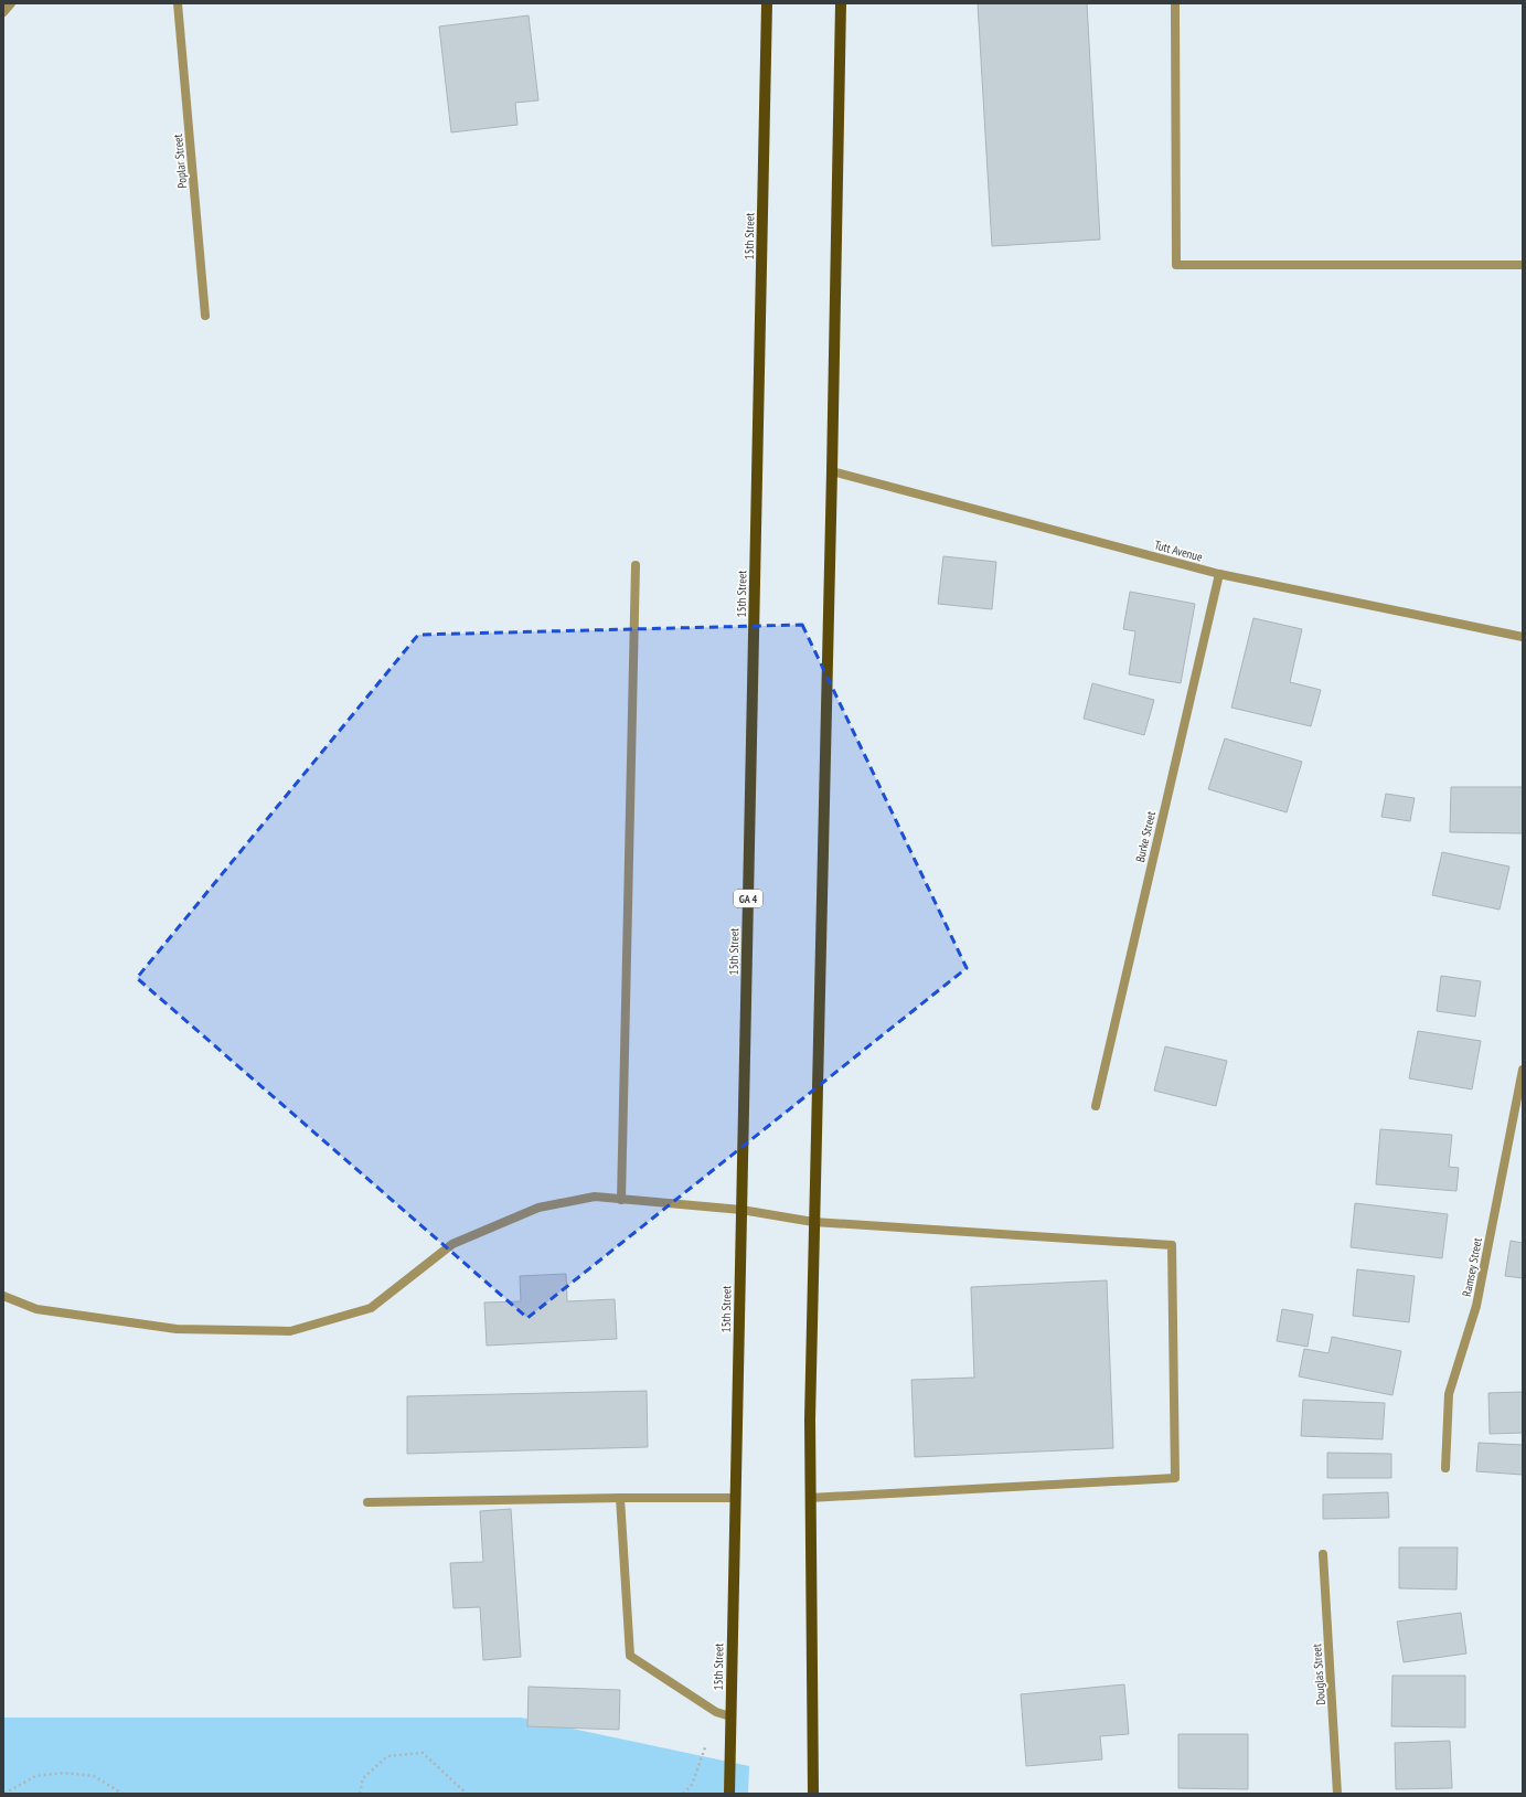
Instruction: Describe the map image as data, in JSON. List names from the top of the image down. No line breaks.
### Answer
{"streets":{"main road":["15th Street","GA 4"],"street":["Poplar Street","Tutt Avenue","Burke Street","Ramsey Street","Douglas Street"]},"crossings":[["Tutt Avenue","Burke Street"]]}
